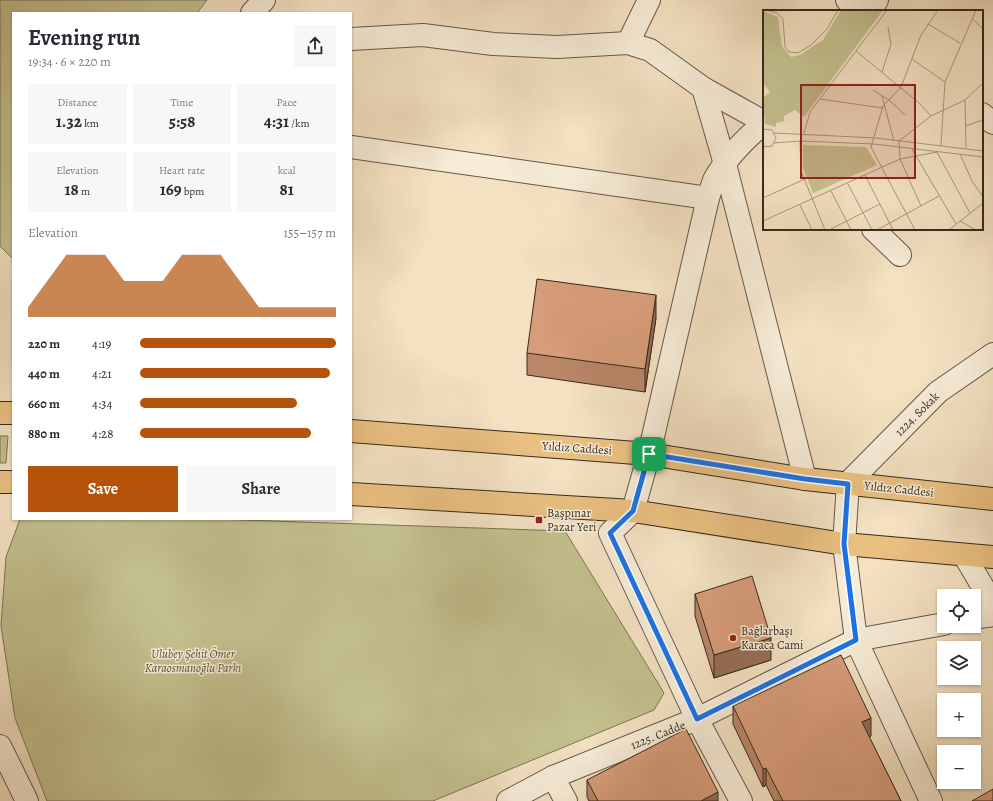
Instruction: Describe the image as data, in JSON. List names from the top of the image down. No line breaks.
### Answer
{"streets":{"main road":["Yıldız Caddesi"],"street":["1224. Sokak","1225. Cadde"]},"crossings":[["1224. Sokak","Yıldız Caddesi"]],"parks":["Ulubey Şehit Ömer Karaosmanoğlu Parkı"],"places":{"transit":["Başpınar Pazar Yeri"],"other":["Bağlarbaşı Karaca Cami"]},"page":{"heading":["Evening run","19:34 · 6 × 220 m"],"stats":[["Distance","1.32 km"],["Time","5:58"],["Pace","4:31 /km"],["Elevation","18 m"],["Heart rate","169 bpm"],["kcal","81"]],"chart":["Elevation","155–157 m"],"list":[{"name":"220 m","note":"4:19"},{"name":"440 m","note":"4:21"},{"name":"660 m","note":"4:34"},{"name":"880 m","note":"4:28"}],"buttons":["Save","Share"],"map_buttons":["+","−"]}}
